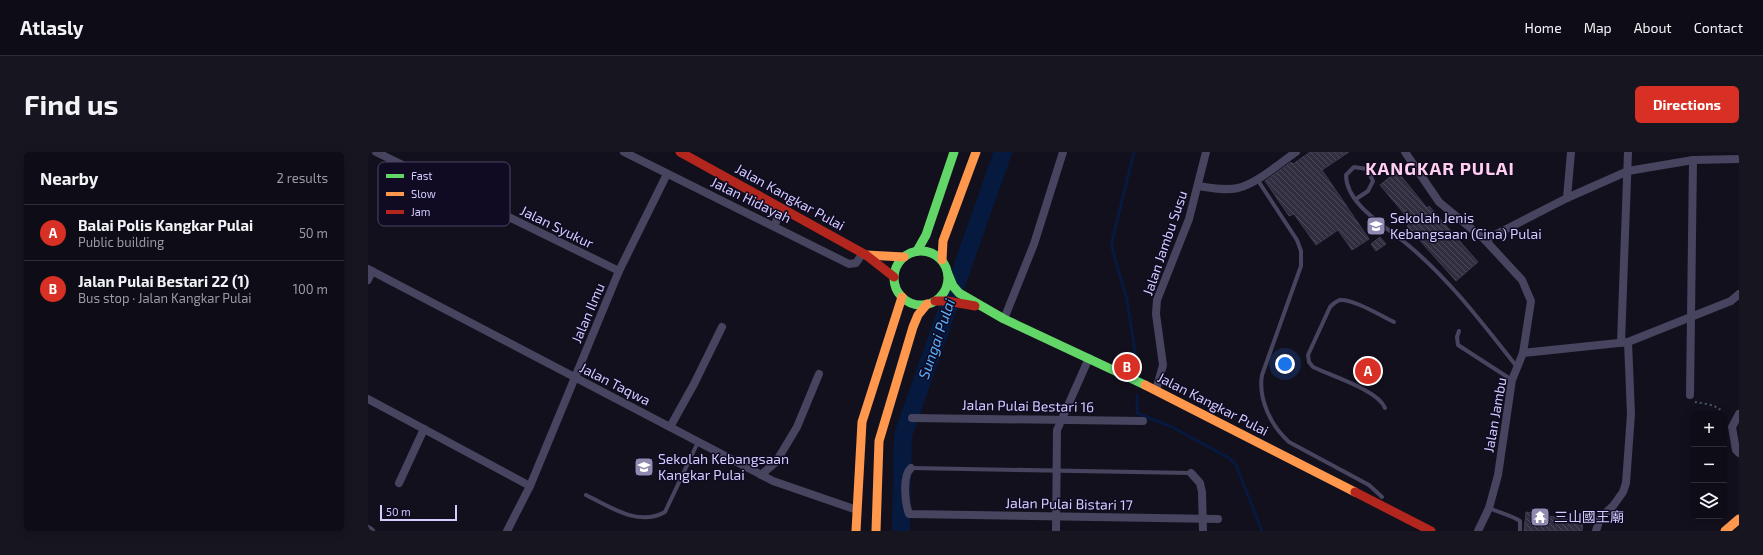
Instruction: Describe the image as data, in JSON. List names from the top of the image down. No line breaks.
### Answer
{"streets":{"main road":["Jalan Kangkar Pulai"],"street":["Jalan Hidayah","Jalan Syukur","Jalan Jambu Susu","Jalan Ilmu","Jalan Taqwa","Jalan Pulai Bestari 16","Jalan Jambu","Jalan Pulai Bistari 17"]},"crossings":[["Jalan Kangkar Pulai","Jalan Hidayah"],["Jalan Kangkar Pulai","Jalan Jambu Susu"],["Jalan Hidayah","Jalan Ilmu"],["Jalan Syukur","Jalan Ilmu"],["Jalan Ilmu","Jalan Taqwa"]],"districts":["KANGKAR PULAI"],"water":["Sungai Pulai"],"places":{"school or university":["Sekolah Jenis Kebangsaan (Cina) Pulai","Sekolah Kebangsaan Kangkar Pulai"],"temple":["三山國王廟"]},"legend":["Fast","Slow","Jam"],"scale_bar":"50 m","page":{"header":"Atlasly","nav":["Home","Map","About","Contact"],"buttons":"Directions","title":"Find us","heading":["Nearby","2 results"],"list":[{"mark":"A","name":"Balai Polis Kangkar Pulai","note":"Public building","value":"50 m"},{"mark":"B","name":"Jalan Pulai Bestari 22 (1)","note":"Bus stop · Jalan Kangkar Pulai","value":"100 m"}],"pins":["B","A"],"map_buttons":["+","−"],"scale":"50 m"}}
